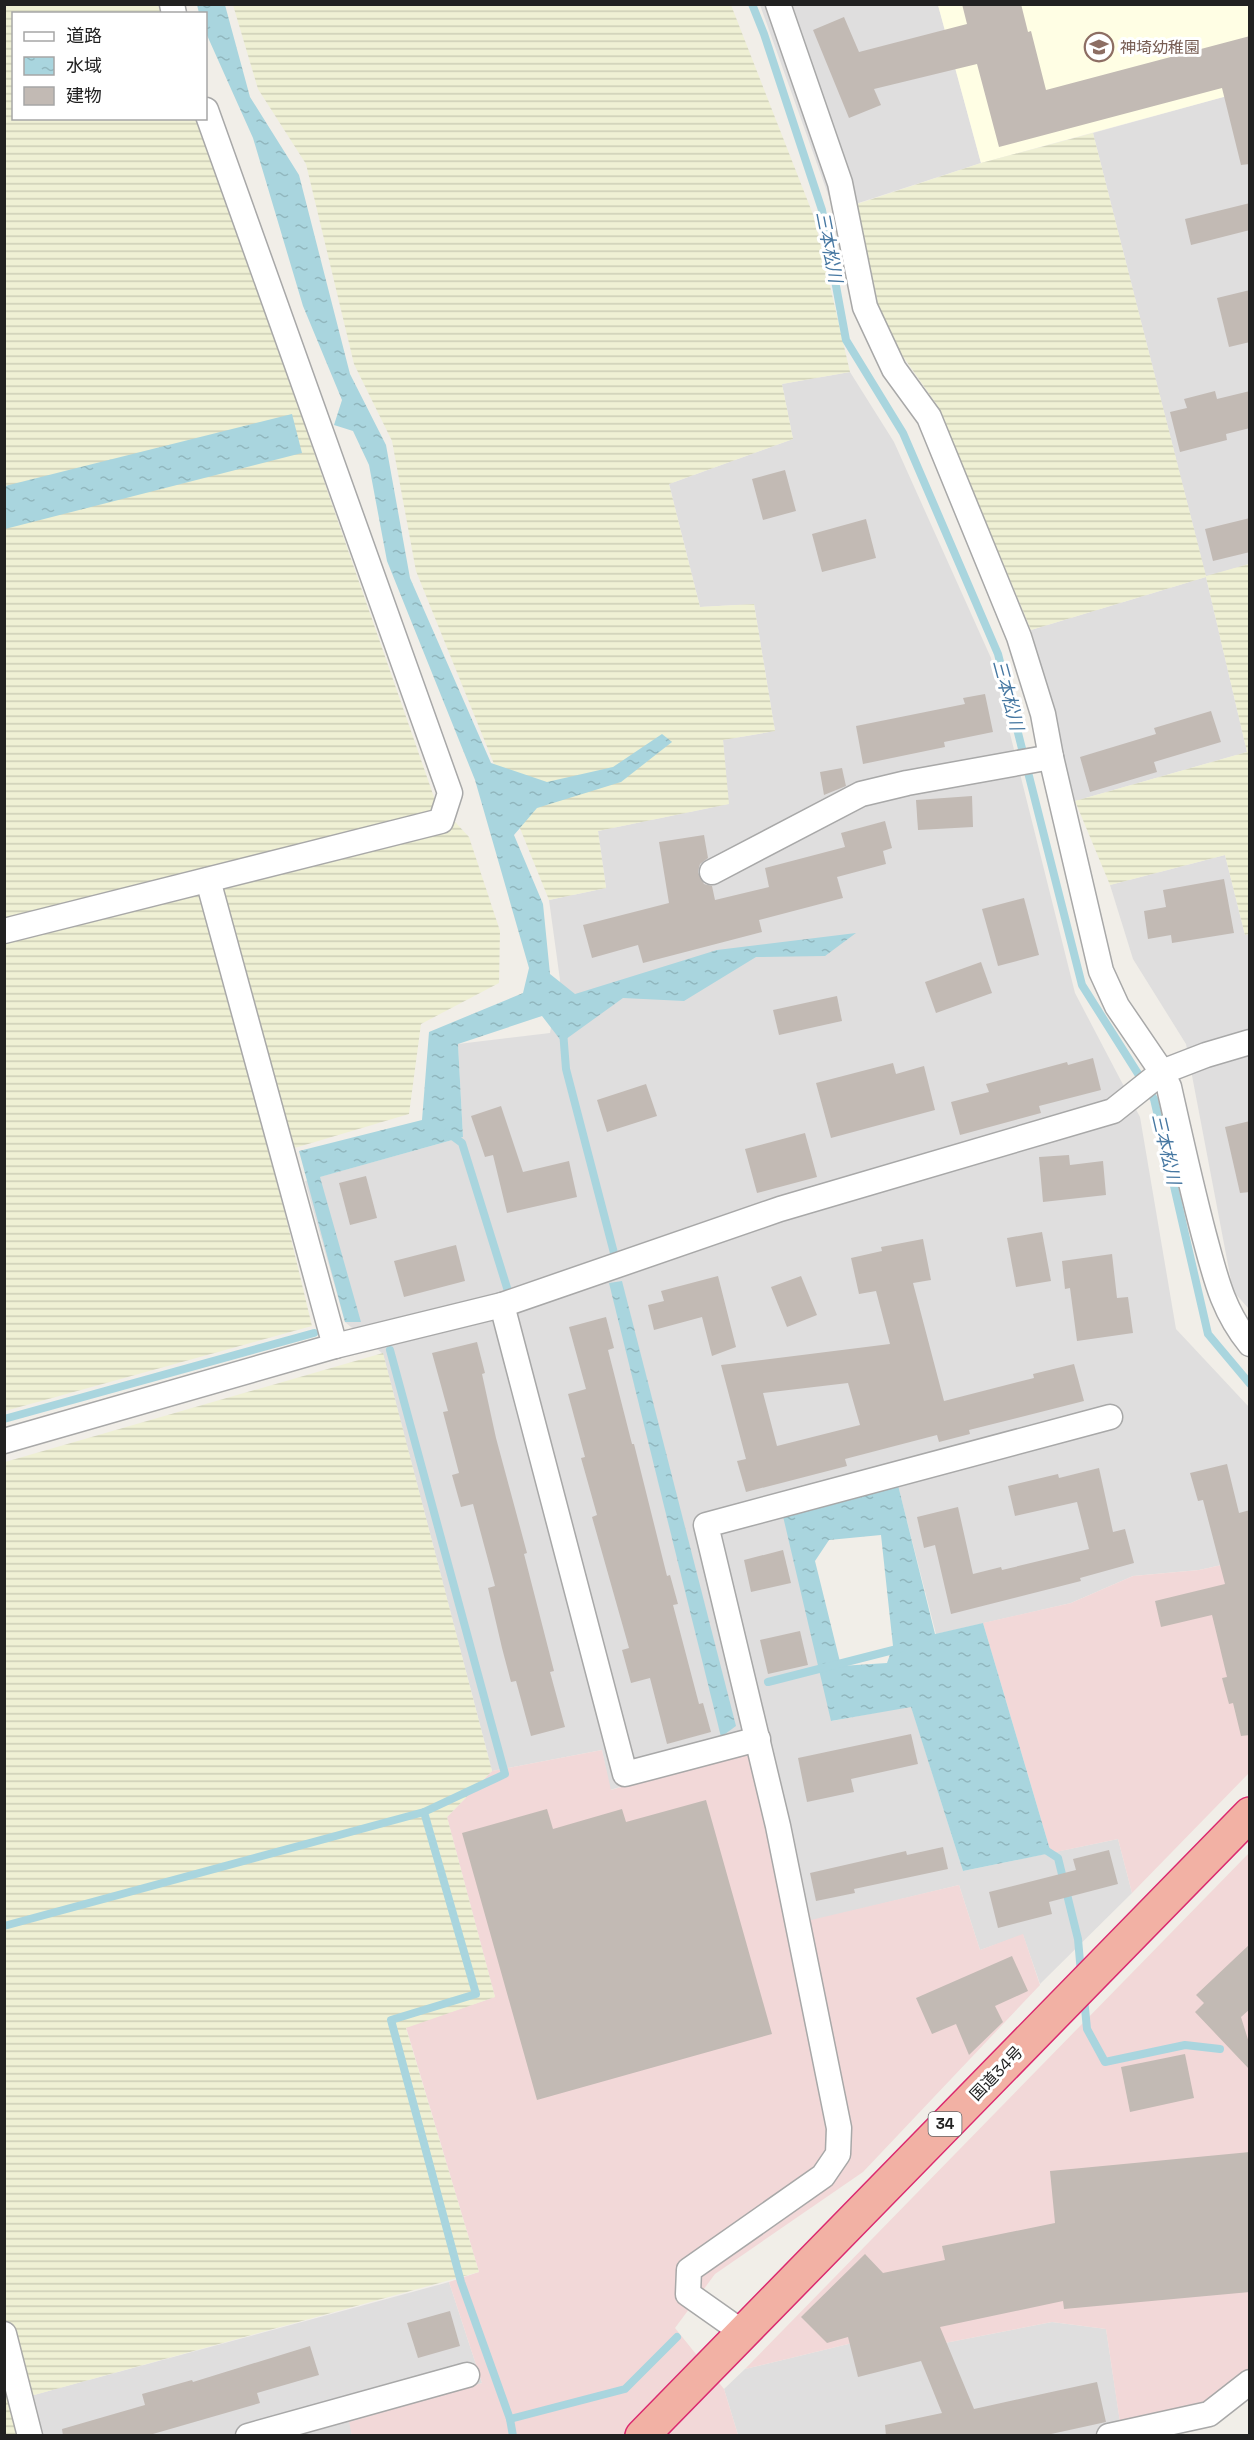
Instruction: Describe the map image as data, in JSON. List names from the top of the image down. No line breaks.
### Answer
{"streets":{"highway":["国道34号","34"]},"water":["三本松川"],"places":{"school or university":["神埼幼稚園"]},"legend":["道路","水域","建物"]}
